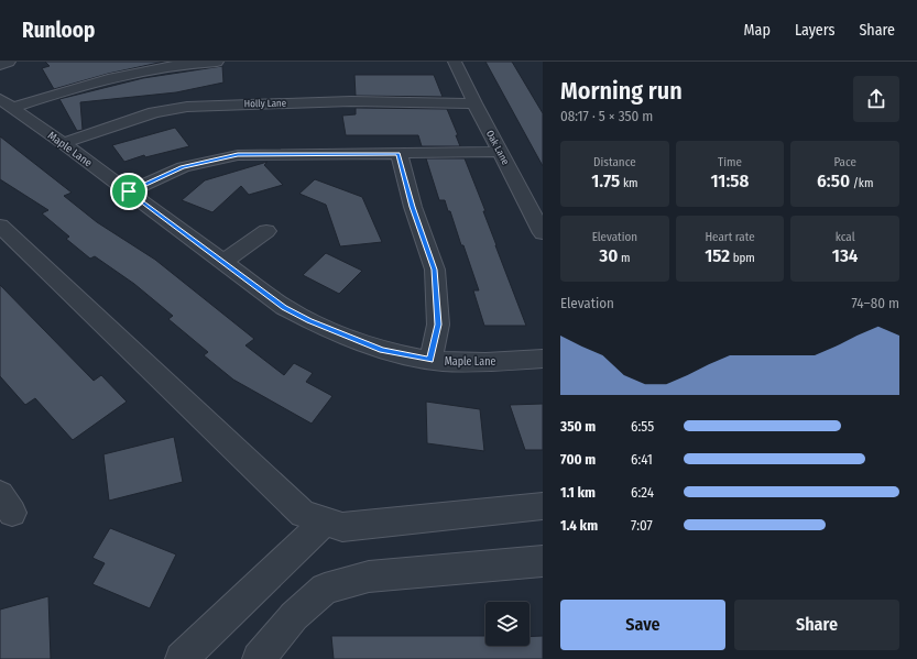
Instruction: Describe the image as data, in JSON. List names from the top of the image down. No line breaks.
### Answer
{"streets":{"street":["Holly Lane","Oak Lane","Maple Lane"]},"crossings":[["Holly Lane","Oak Lane"],["Holly Lane","Maple Lane"]],"page":{"header":"Runloop","nav":["Map","Layers","Share"],"heading":["Morning run","08:17 · 5 × 350 m"],"stats":[["Distance","1.75 km"],["Time","11:58"],["Pace","6:50 /km"],["Elevation","30 m"],["Heart rate","152 bpm"],["kcal","134"]],"chart":["Elevation","74–80 m"],"list":[{"name":"350 m","note":"6:55"},{"name":"700 m","note":"6:41"},{"name":"1.1 km","note":"6:24"},{"name":"1.4 km","note":"7:07"}],"buttons":["Save","Share"]}}
